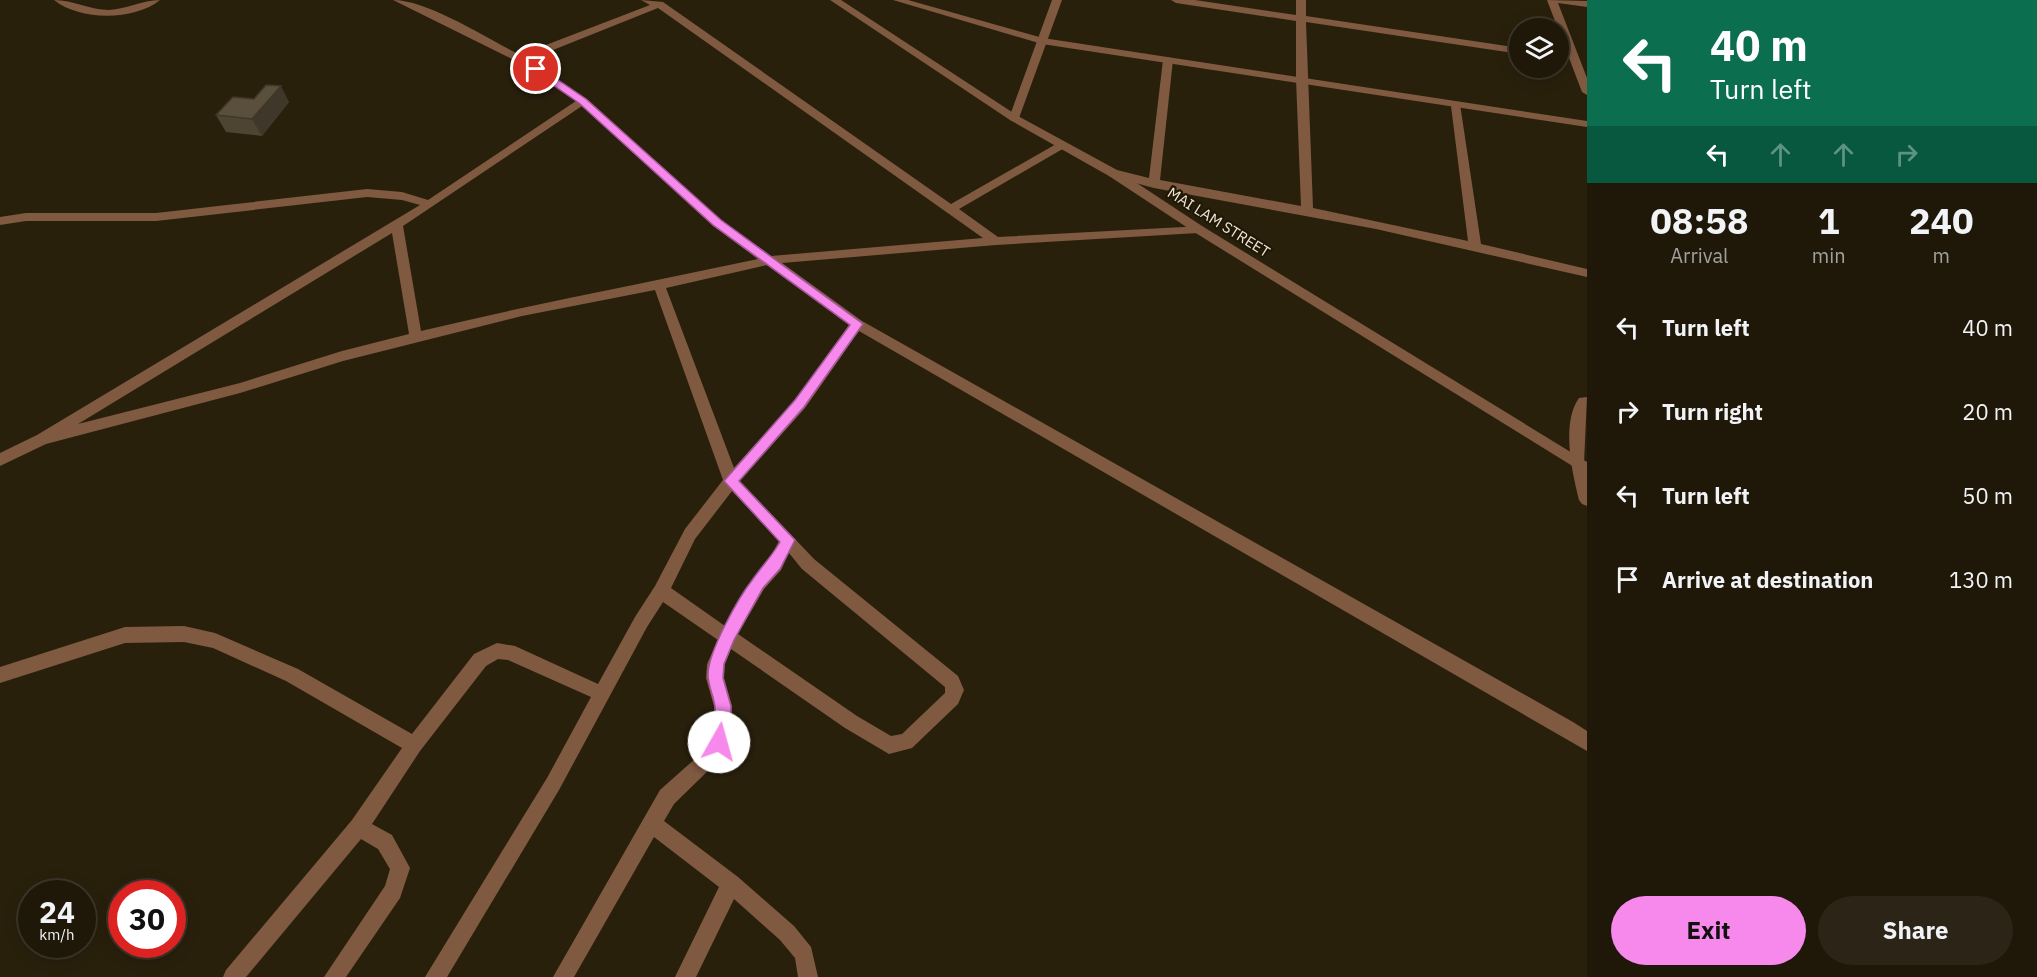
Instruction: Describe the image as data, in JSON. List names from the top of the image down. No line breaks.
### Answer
{"streets":{"street":["MAI LAM STREET"]},"page":{"turn":["40 m","Turn left"],"eta":["08:58","Arrival","1","min","240","m"],"list":[{"name":"Turn left","value":"40 m"},{"name":"Turn right","value":"20 m"},{"name":"Turn left","value":"50 m"},{"name":"Arrive at destination","value":"130 m"}],"speed":"24 km/h","limit":"30","buttons":["Exit","Share"]}}
